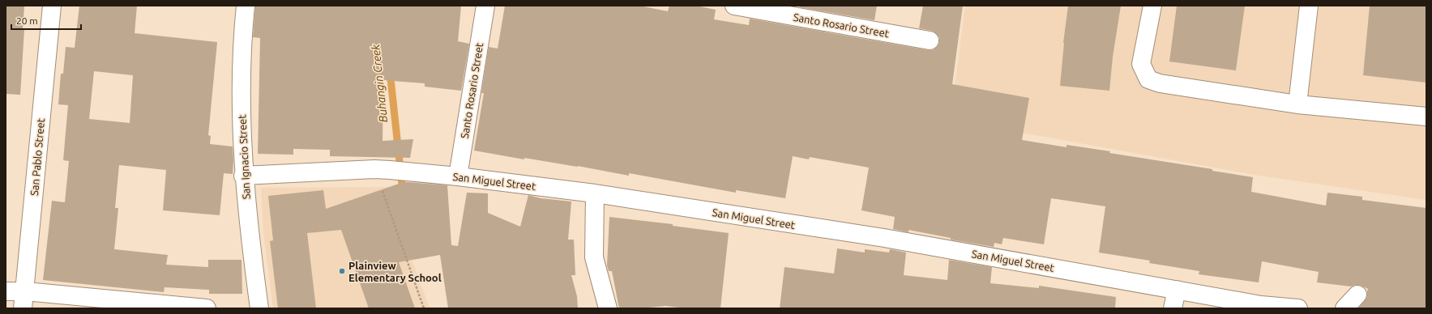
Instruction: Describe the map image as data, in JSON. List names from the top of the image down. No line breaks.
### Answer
{"streets":{"street":["Santo Rosario Street","San Pablo Street","San Ignacio Street","San Miguel Street"]},"crossings":[["Santo Rosario Street","San Miguel Street"],["San Ignacio Street","San Miguel Street"]],"water":["Buhangin Creek"],"places":["Plainview Elementary School"],"scale_bar":"20 m"}
